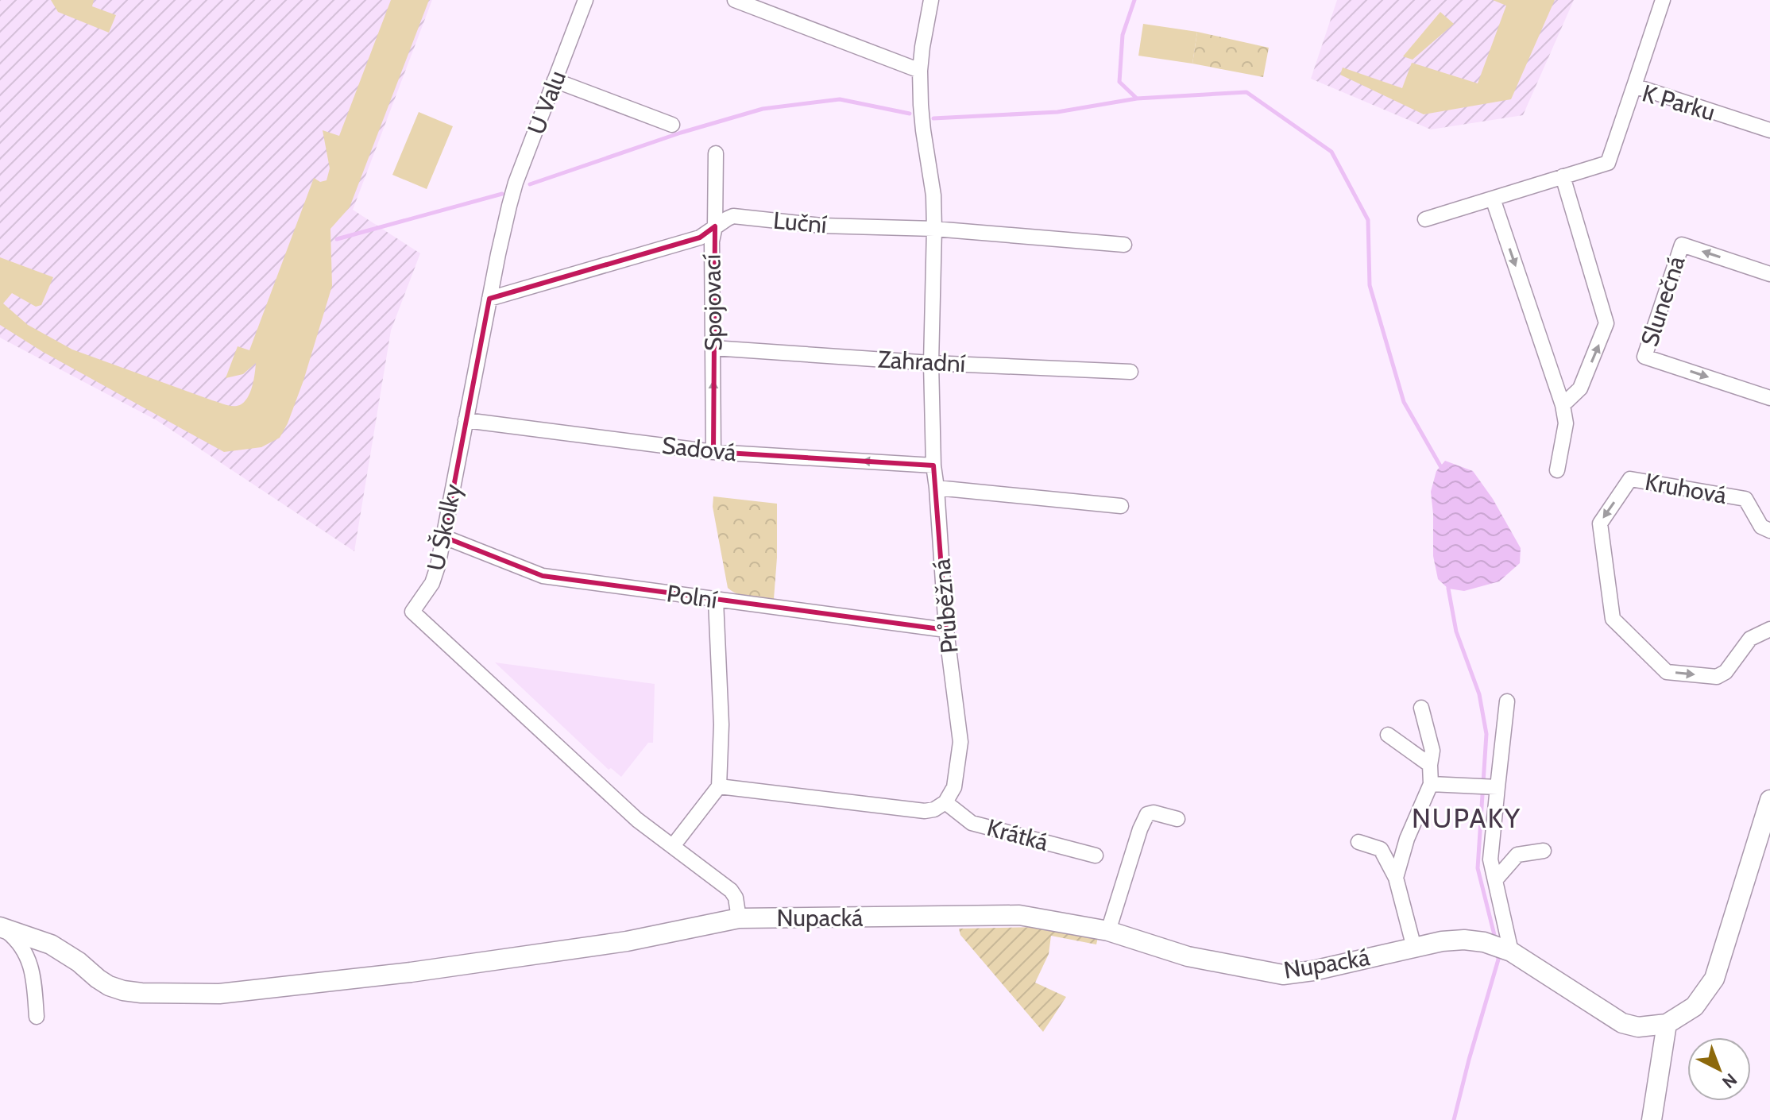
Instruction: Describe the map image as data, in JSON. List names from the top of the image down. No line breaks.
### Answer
{"streets":{"street":["U Valu","K Parku","Luční","Slunečná","Spojovací","Zahradní","Sadová","Kruhová","U Školky","Polní","Průběžná","Krátká","Nupacká"]},"crossings":[["U Valu","U Školky"],["Luční","Spojovací"],["Luční","U Školky"],["Luční","Průběžná"],["Spojovací","Zahradní"],["Spojovací","Sadová"],["Zahradní","Průběžná"],["Sadová","U Školky"],["Sadová","Průběžná"],["U Školky","Polní"],["Polní","Průběžná"],["Průběžná","Krátká"]],"one_way":["Sadová"],"districts":["NUPAKY"],"north":"bottom right"}
